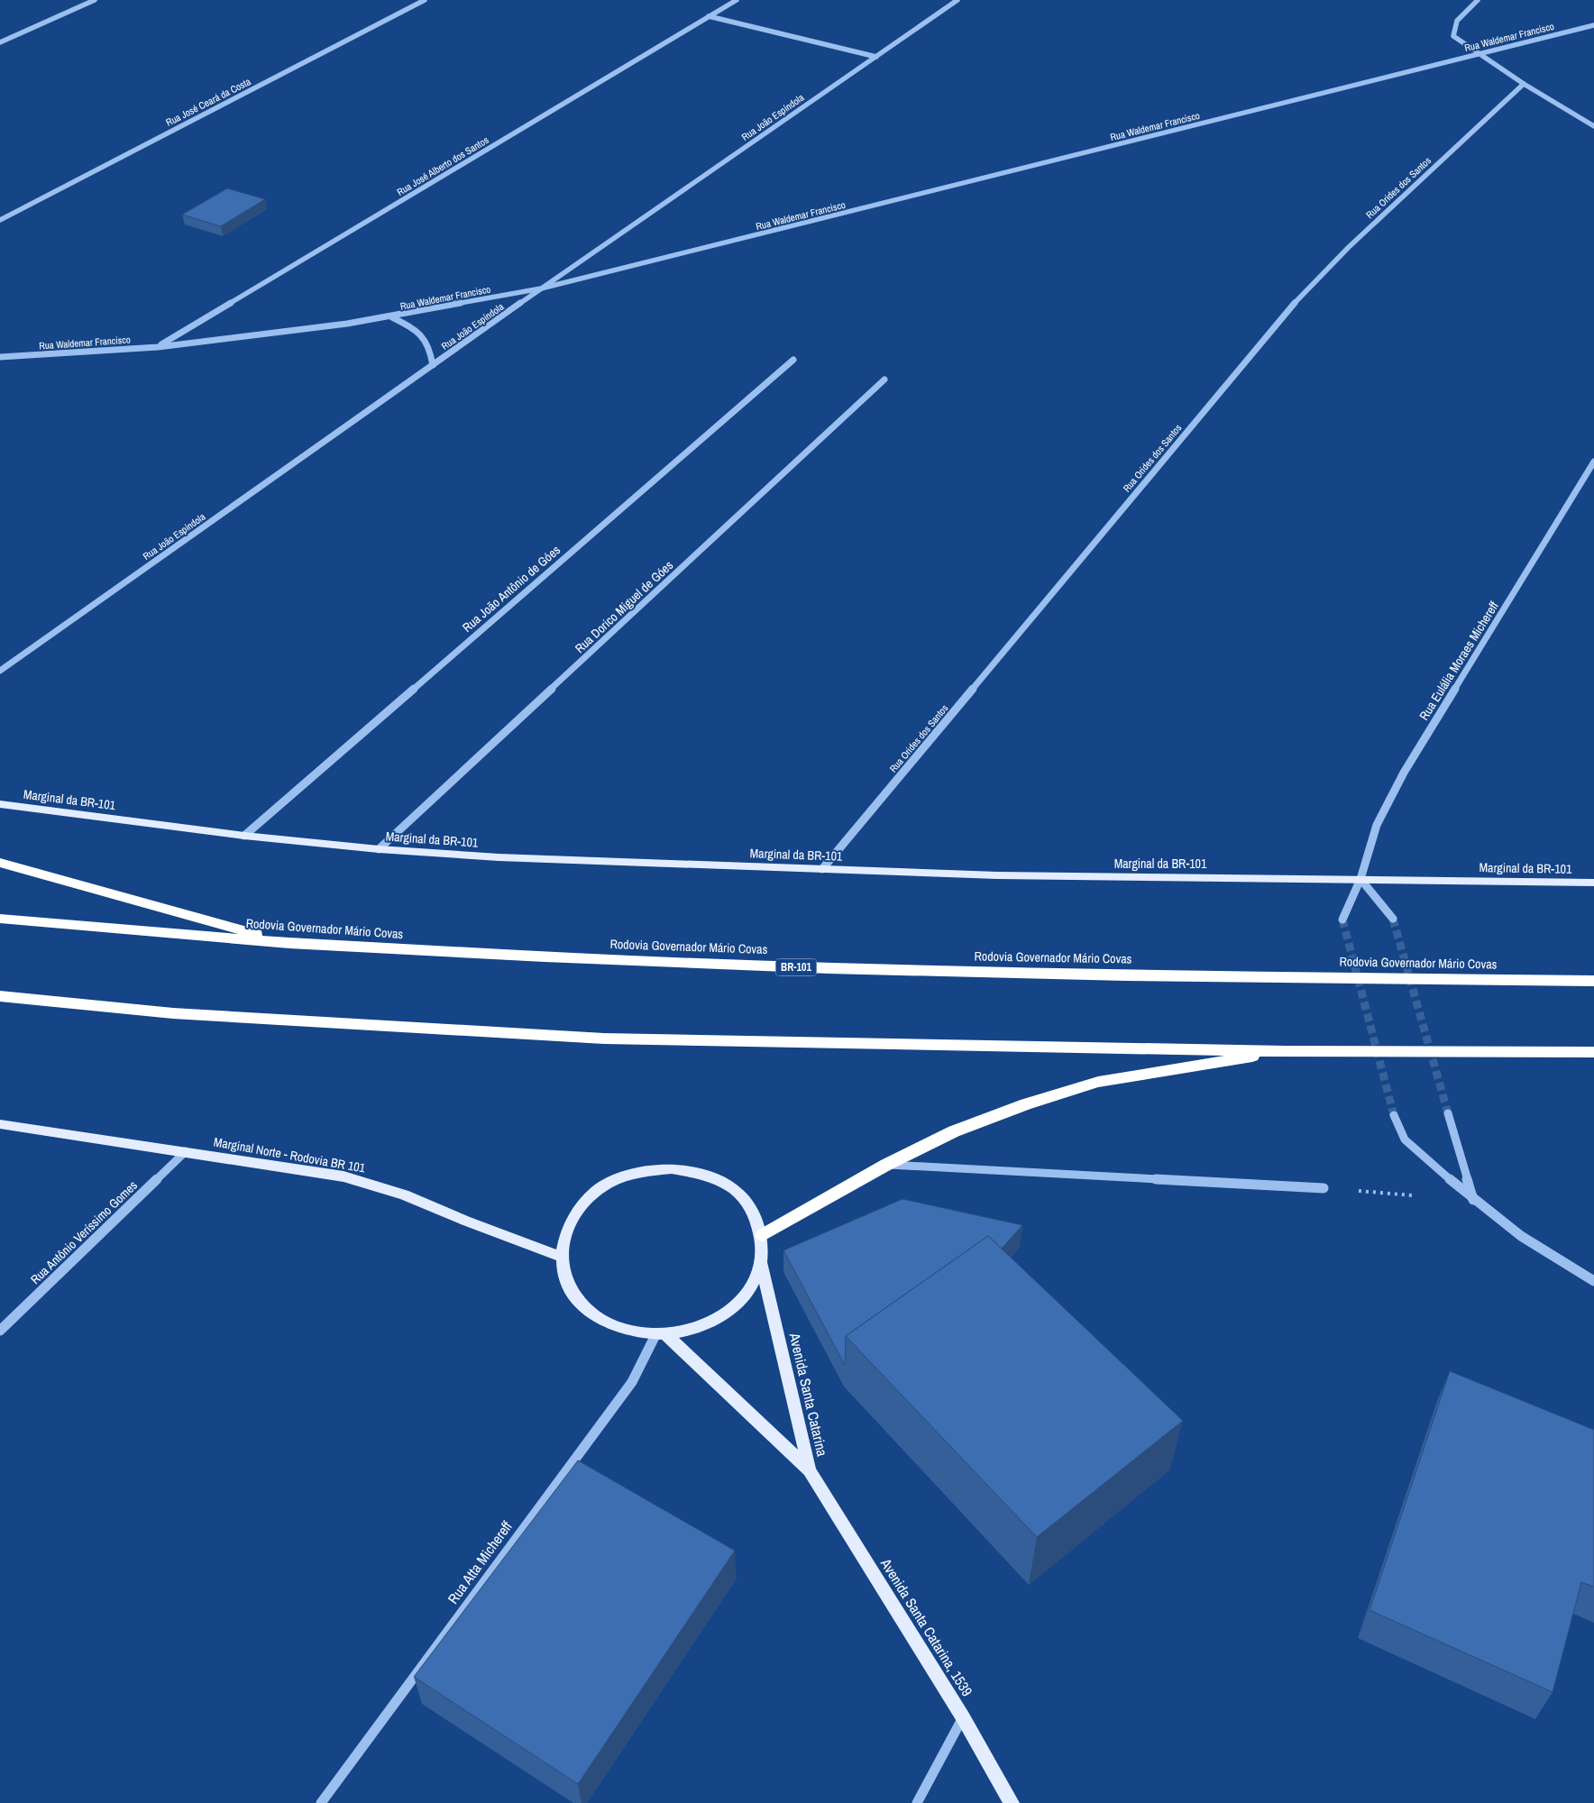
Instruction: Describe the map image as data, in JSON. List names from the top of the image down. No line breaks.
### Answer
{"streets":{"highway":["Rodovia Governador Mário Covas","BR-101"],"main road":["Marginal da BR-101","Marginal Norte - Rodovia BR 101","Avenida Santa Catarina","Avenida Santa Catarina, 1539"],"street":["Rua Waldemar Francisco","Rua José Ceará da Costa","Rua João Espíndola","Rua José Alberto dos Santos","Rua Orides dos Santos","Rua João Antônio de Góes","Rua Dorico Miguel de Góes","Rua Eulália Moraes Michereff","Rua Antônio Veríssimo Gomes","Rua Atta Michereff"]},"crossings":[["Rua Waldemar Francisco","Rua João Espíndola"],["Rua Waldemar Francisco","Rua José Alberto dos Santos"],["Rua Orides dos Santos","Marginal da BR-101"],["Rua João Antônio de Góes","Marginal da BR-101"],["Rua Dorico Miguel de Góes","Marginal da BR-101"],["Rua Eulália Moraes Michereff","Marginal da BR-101"],["Marginal Norte - Rodovia BR 101","Rua Antônio Veríssimo Gomes"],["Avenida Santa Catarina","Rua Atta Michereff"],["Avenida Santa Catarina","Avenida Santa Catarina, 1539"]]}
